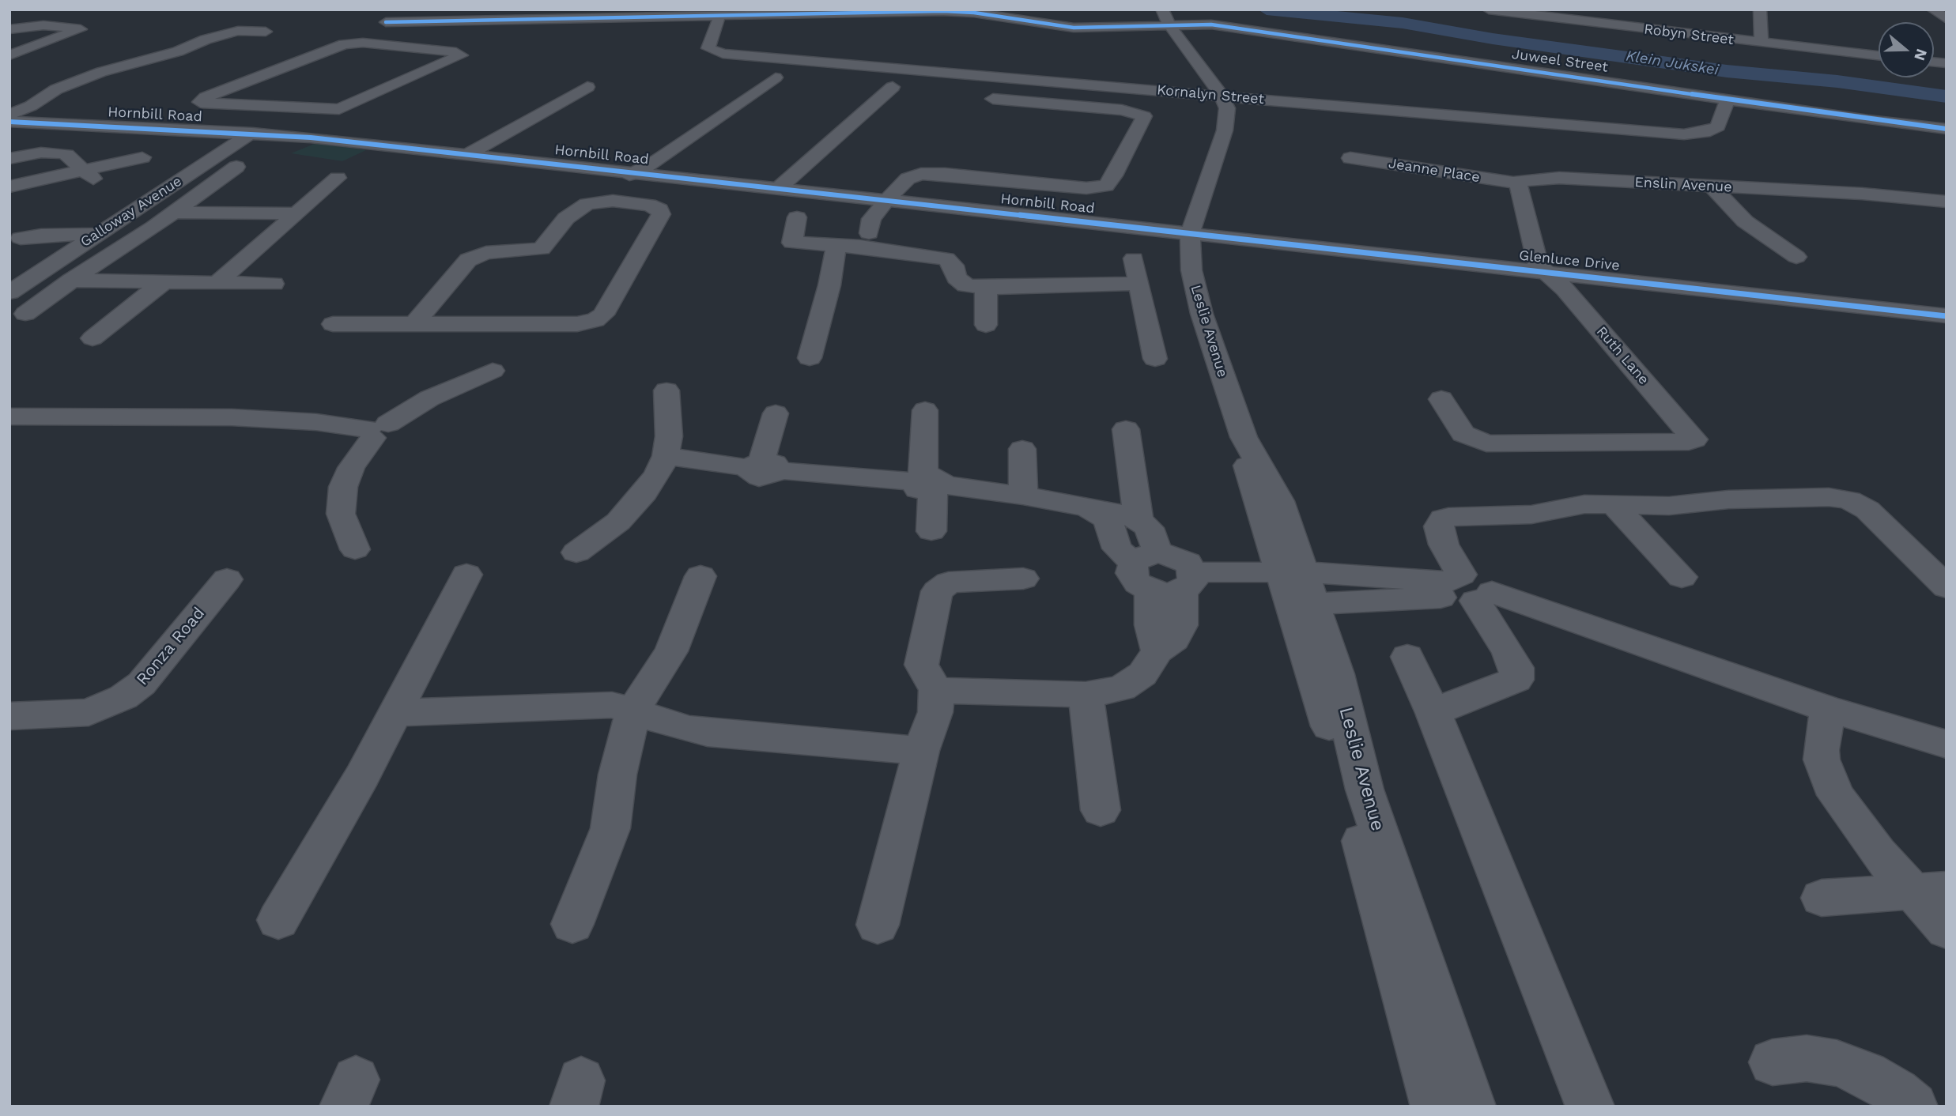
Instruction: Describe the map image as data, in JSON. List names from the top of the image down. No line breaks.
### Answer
{"streets":{"street":["Robyn Street","Juweel Street","Kornalyn Street","Hornbill Road","Jeanne Place","Enslin Avenue","Galloway Avenue","Glenluce Drive","Leslie Avenue","Ruth Lane","Ronza Road"]},"crossings":[["Juweel Street","Kornalyn Street"],["Kornalyn Street","Leslie Avenue"],["Hornbill Road","Galloway Avenue"],["Hornbill Road","Glenluce Drive"],["Hornbill Road","Leslie Avenue"],["Jeanne Place","Enslin Avenue"],["Glenluce Drive","Leslie Avenue"],["Glenluce Drive","Ruth Lane"]],"water":["Klein Jukskei"],"north":"right"}
